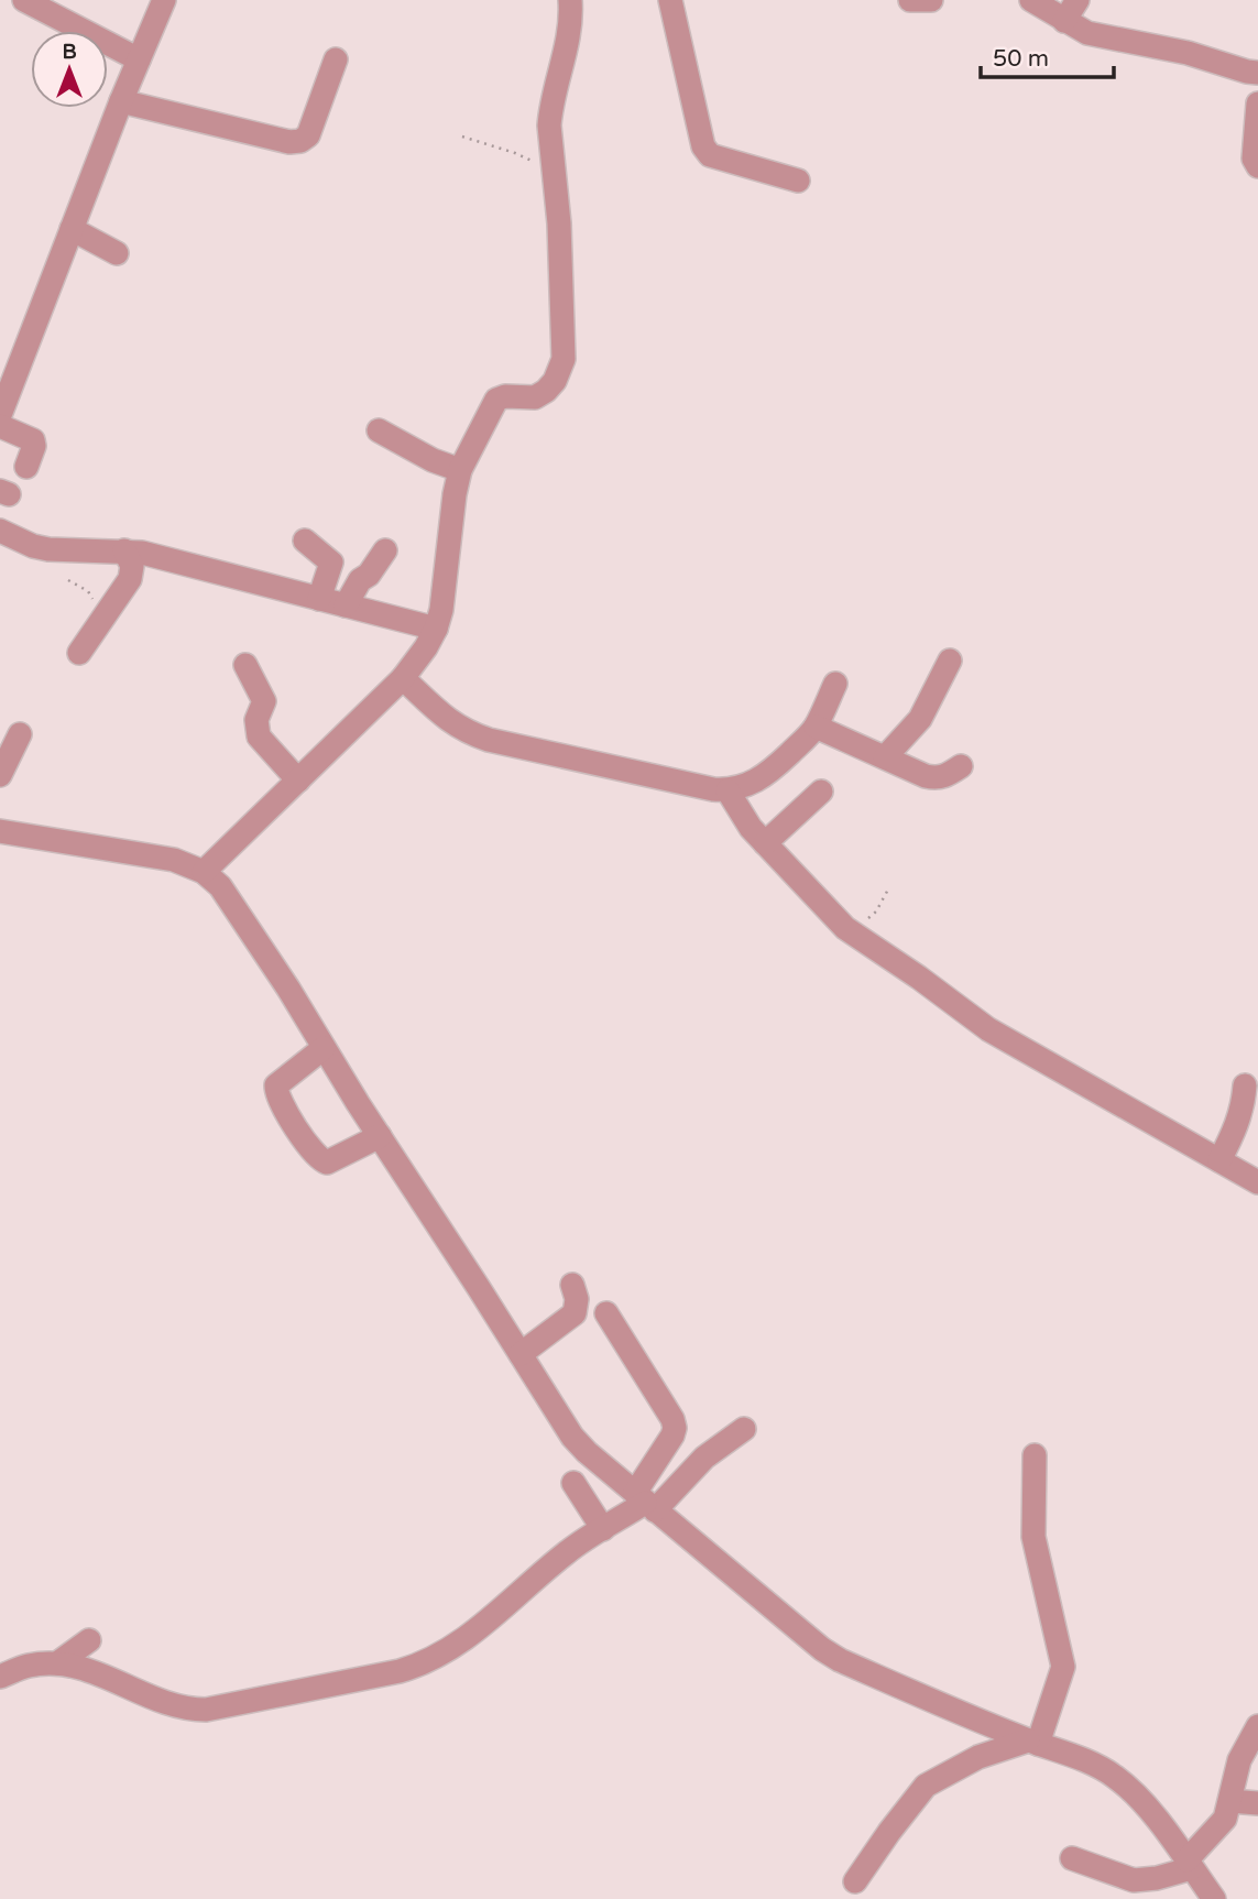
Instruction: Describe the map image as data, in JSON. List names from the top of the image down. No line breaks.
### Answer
{"scale_bar":"50 m","north":"top"}
